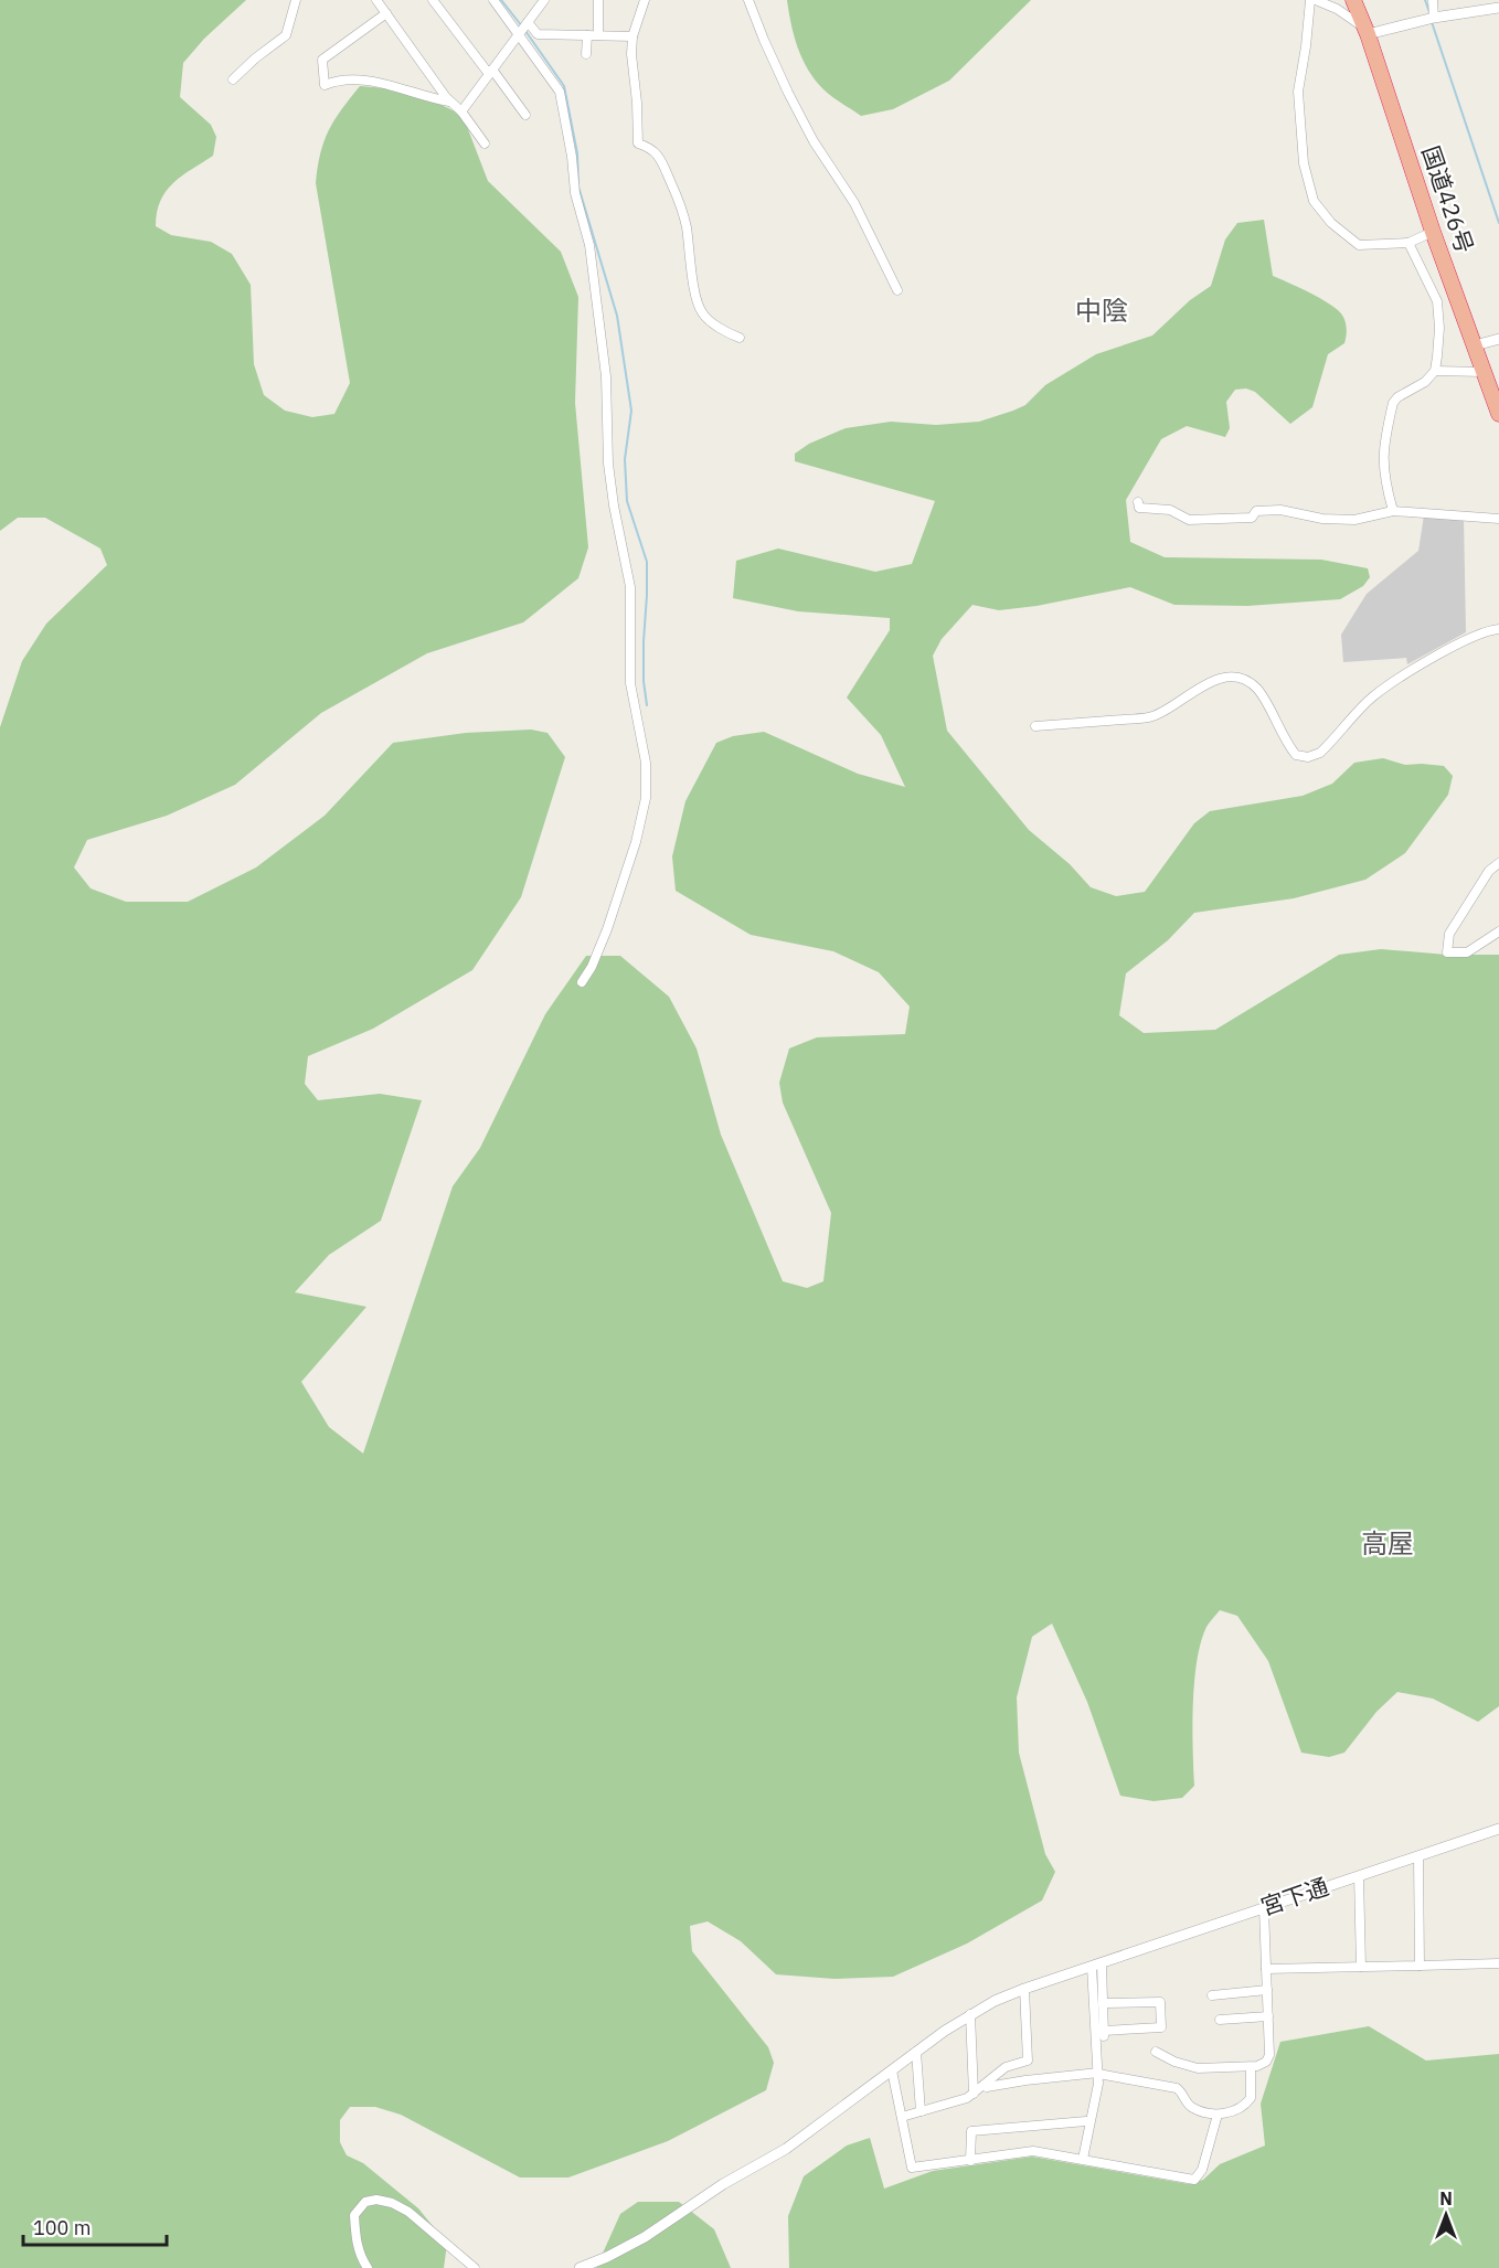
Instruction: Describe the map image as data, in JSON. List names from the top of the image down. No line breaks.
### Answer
{"streets":{"highway":["国道426号"],"street":["宮下通"]},"districts":["中陰","高屋"],"scale_bar":"100 m","north":"top"}
